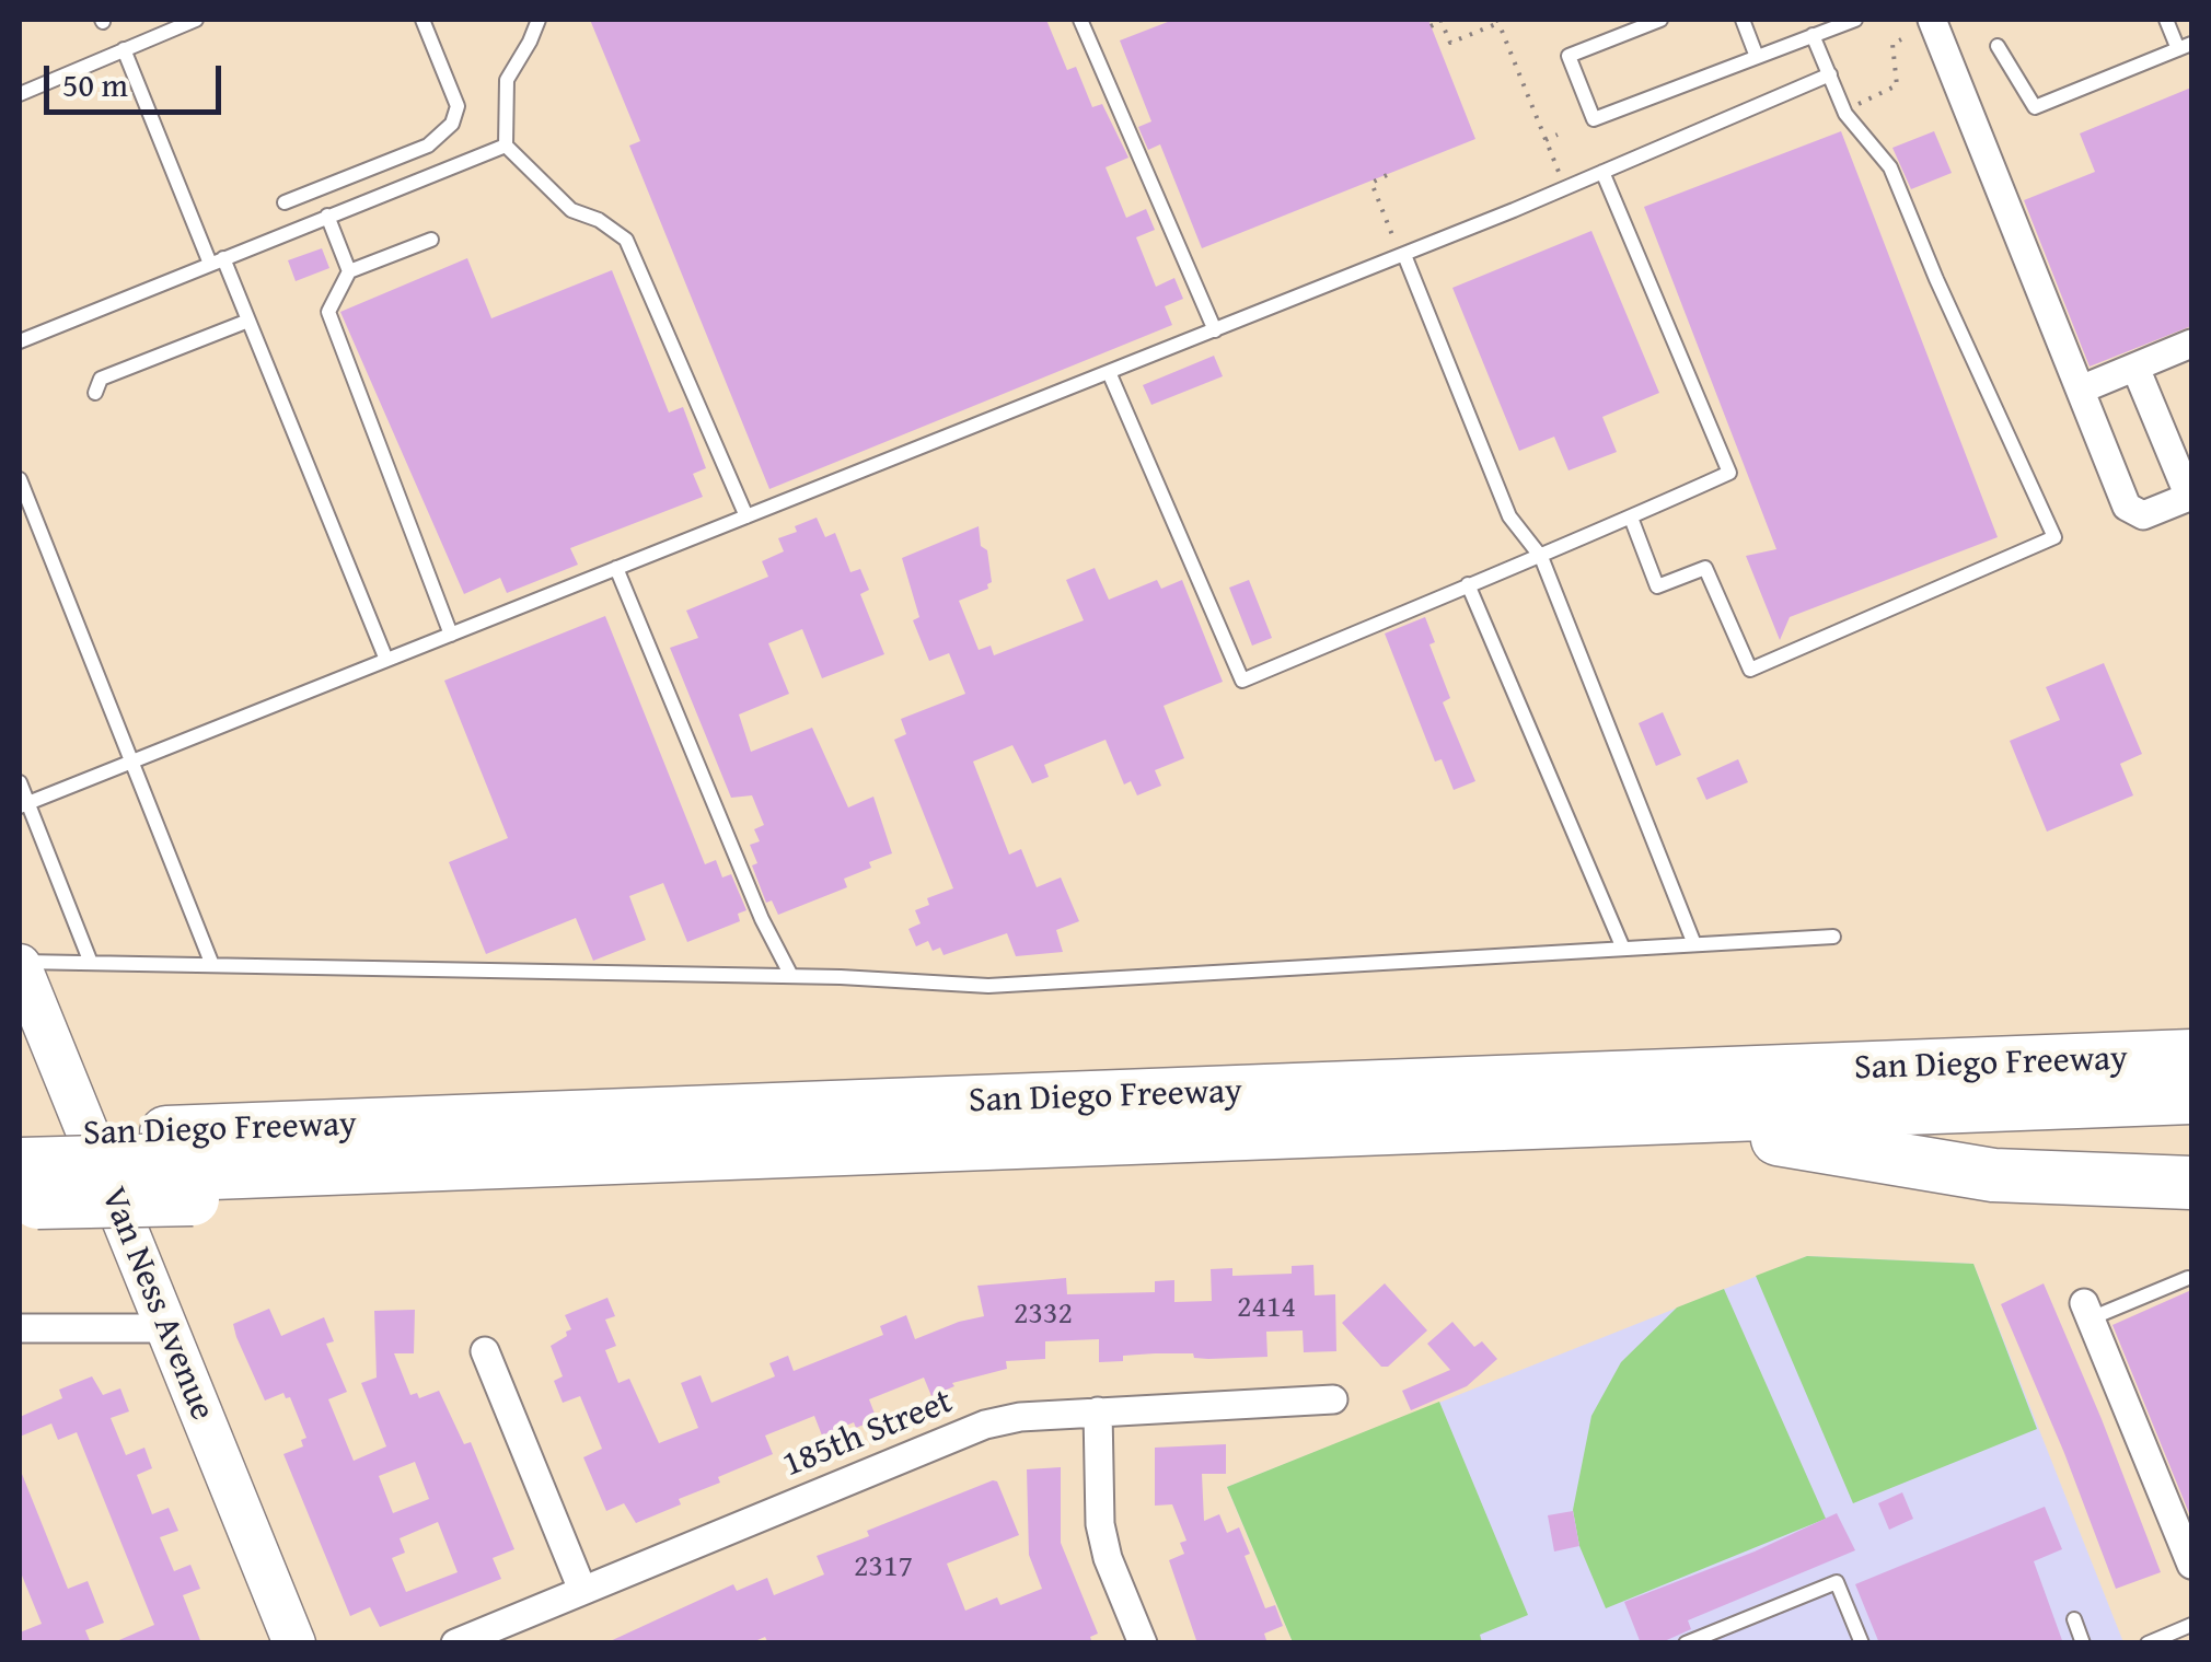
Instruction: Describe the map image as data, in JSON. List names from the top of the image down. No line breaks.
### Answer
{"streets":{"highway":["San Diego Freeway"],"main road":["Van Ness Avenue"],"street":["185th Street"]},"house_numbers":["2414","2332","2317"],"scale_bar":"50 m"}
